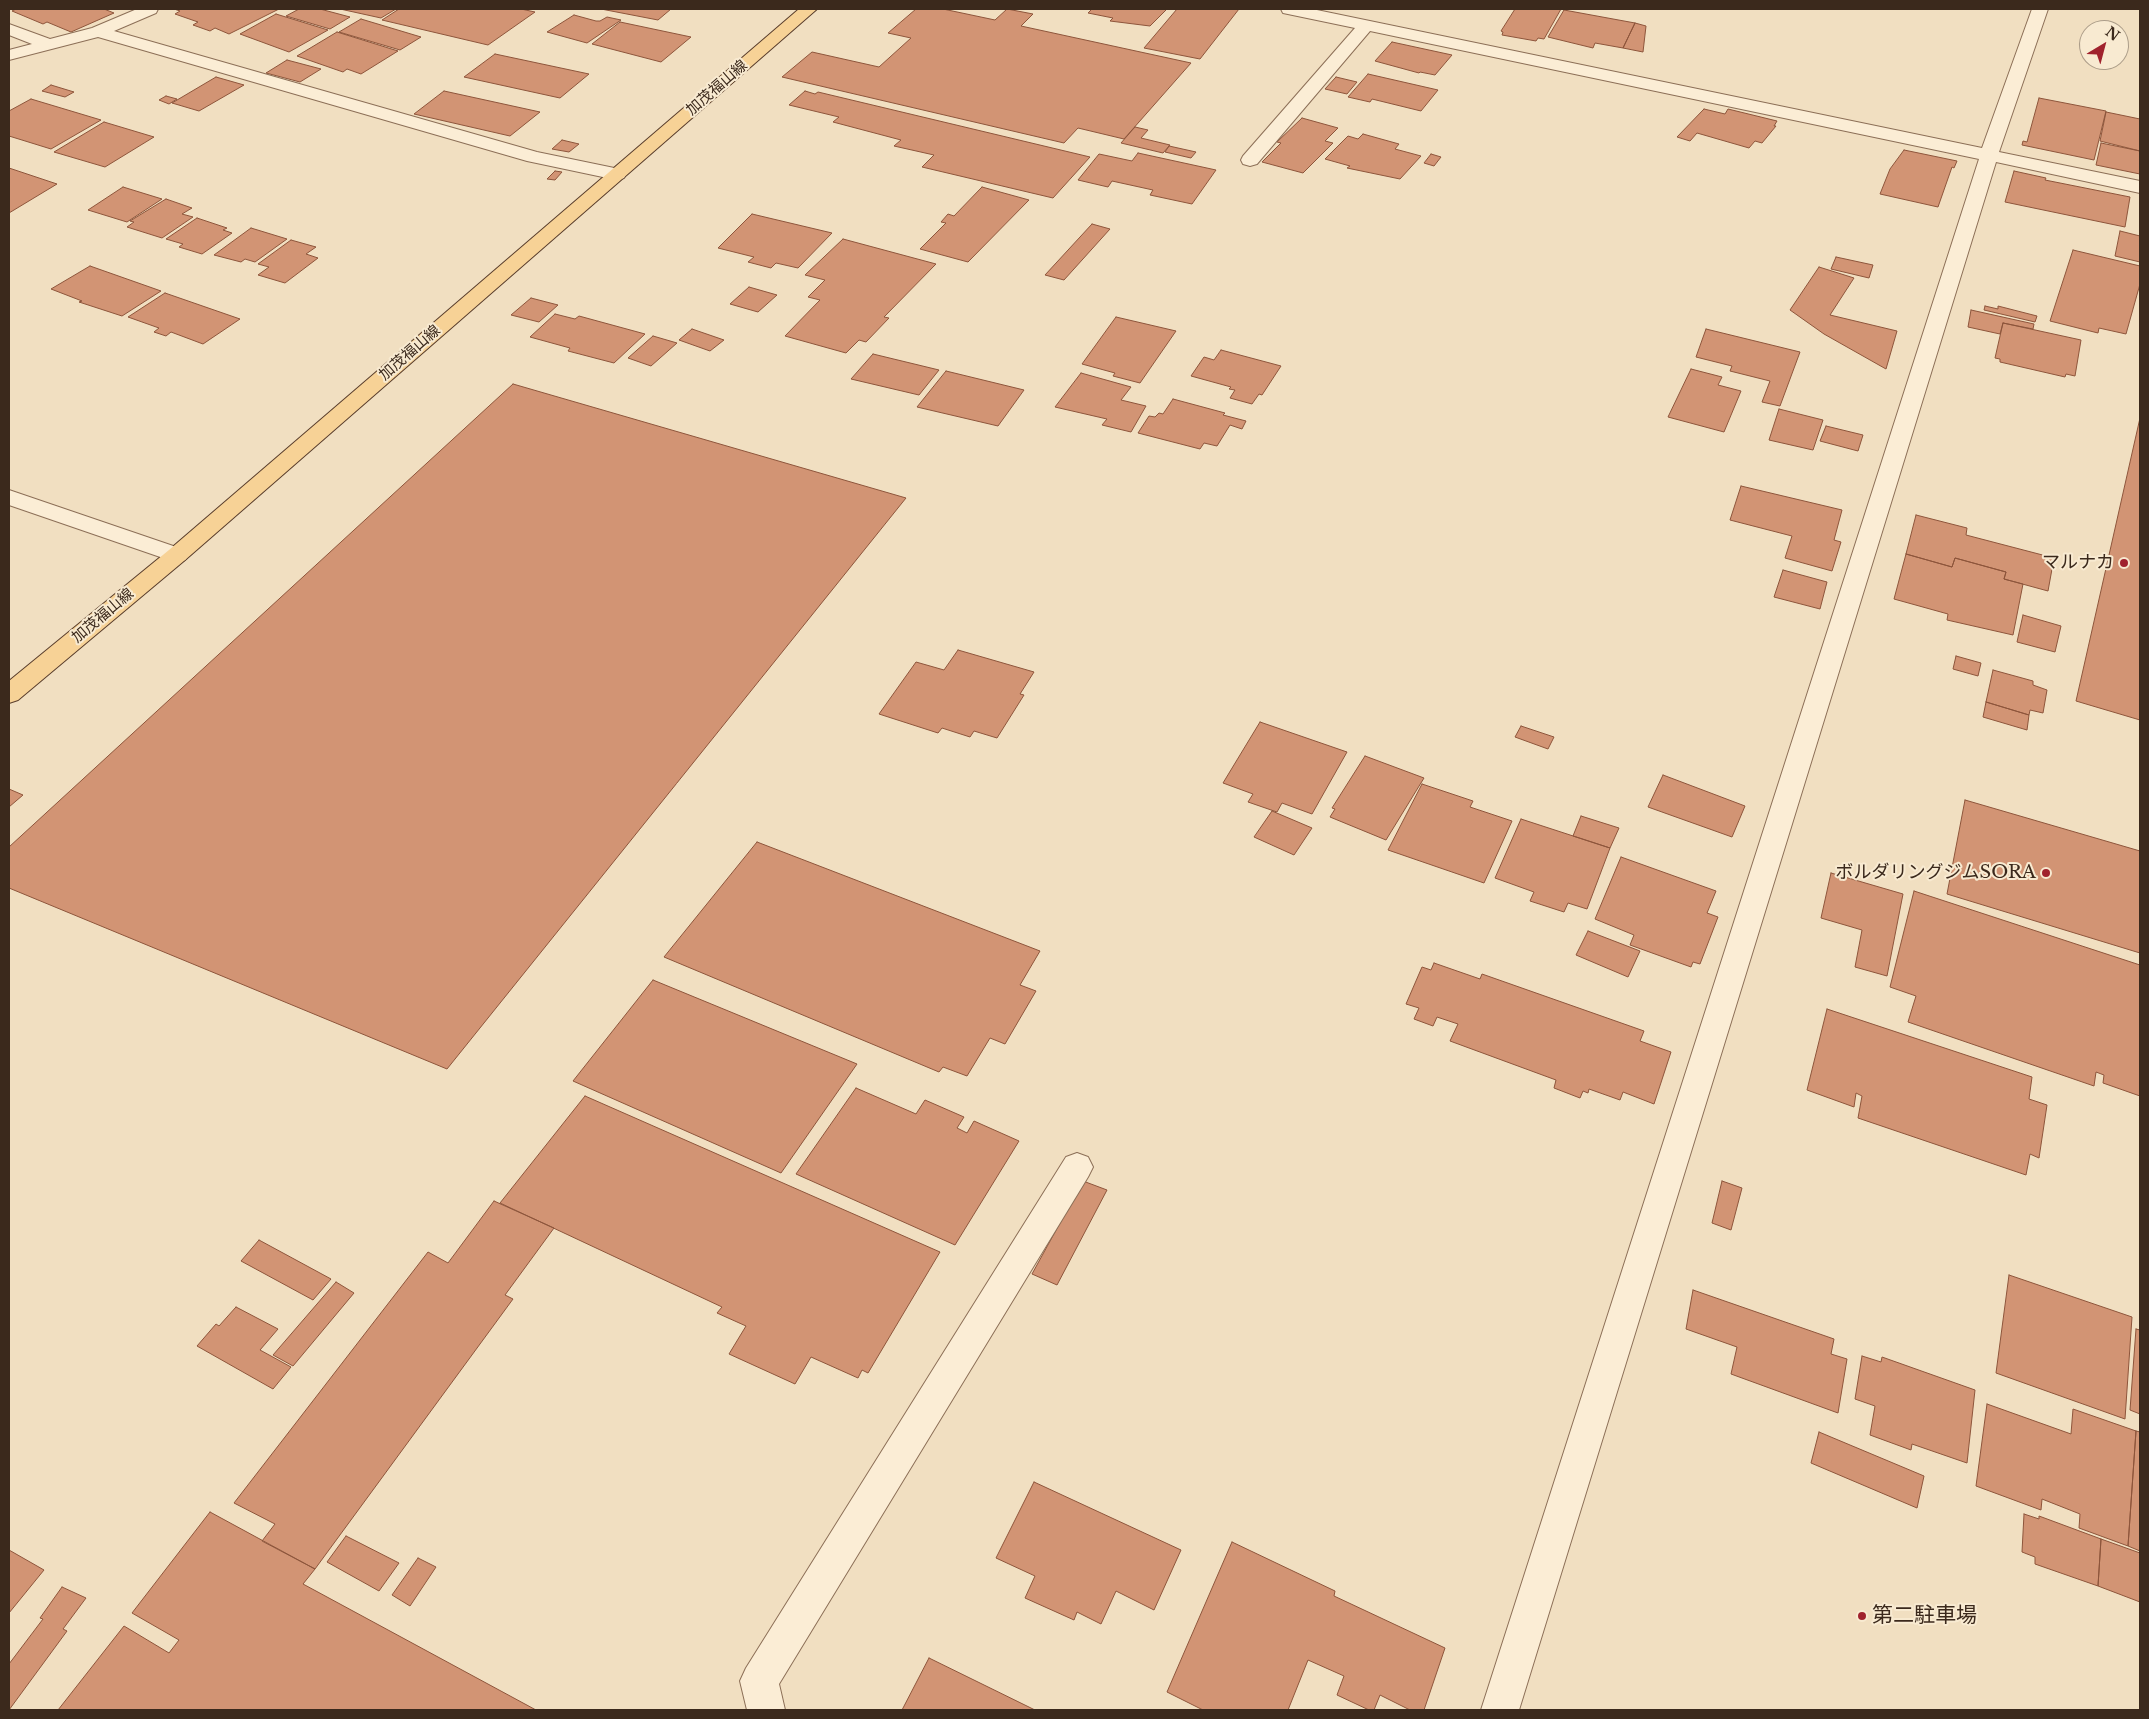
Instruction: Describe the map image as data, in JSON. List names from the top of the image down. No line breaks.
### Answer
{"streets":{"main road":["加茂福山線"]},"places":["マルナカ","ボルダリングジムSORA","第二駐車場"],"north":"top right"}
